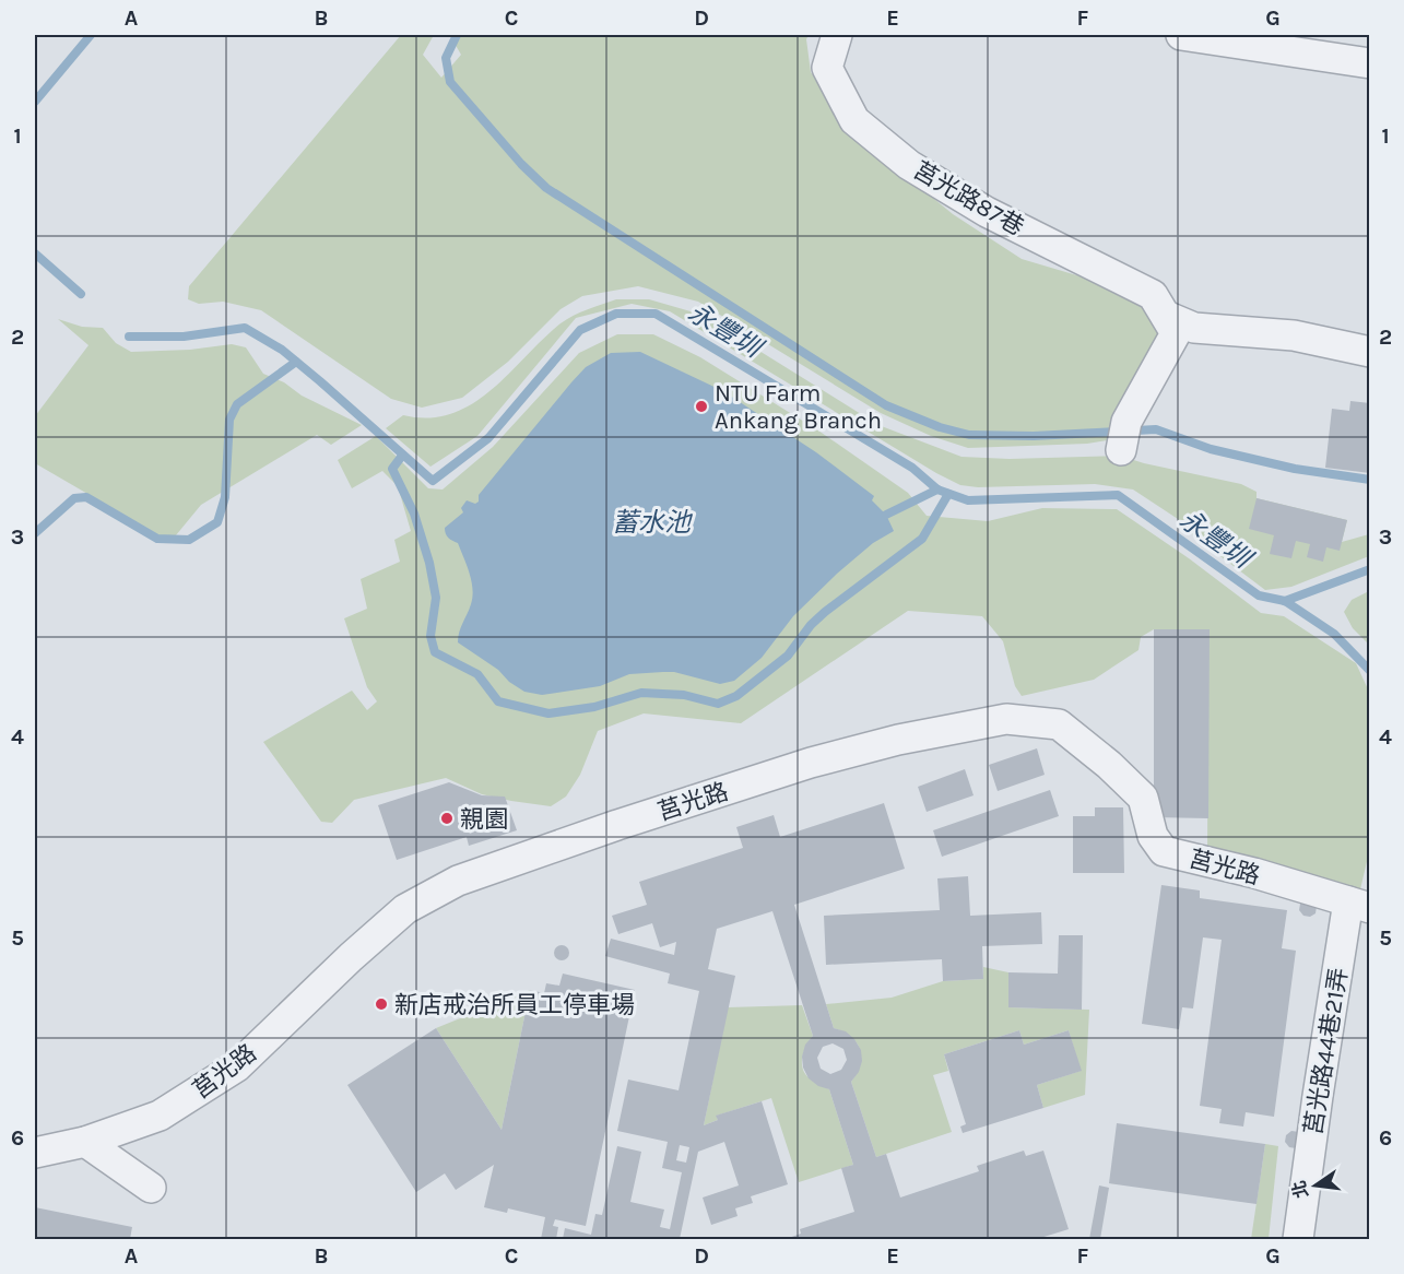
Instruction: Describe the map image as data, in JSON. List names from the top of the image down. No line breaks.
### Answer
{"streets":{"lane":["莒光路87巷","莒光路","莒光路44巷21弄"]},"crossings":[["莒光路","莒光路44巷21弄"]],"water":["永豐圳","蓄水池"],"places":["NTU Farm Ankang Branch","親園","新店戒治所員工停車場"],"north":"left","grid":{"columns":["A","B","C","D","E","F","G"],"rows":["1","2","3","4","5","6"]}}
